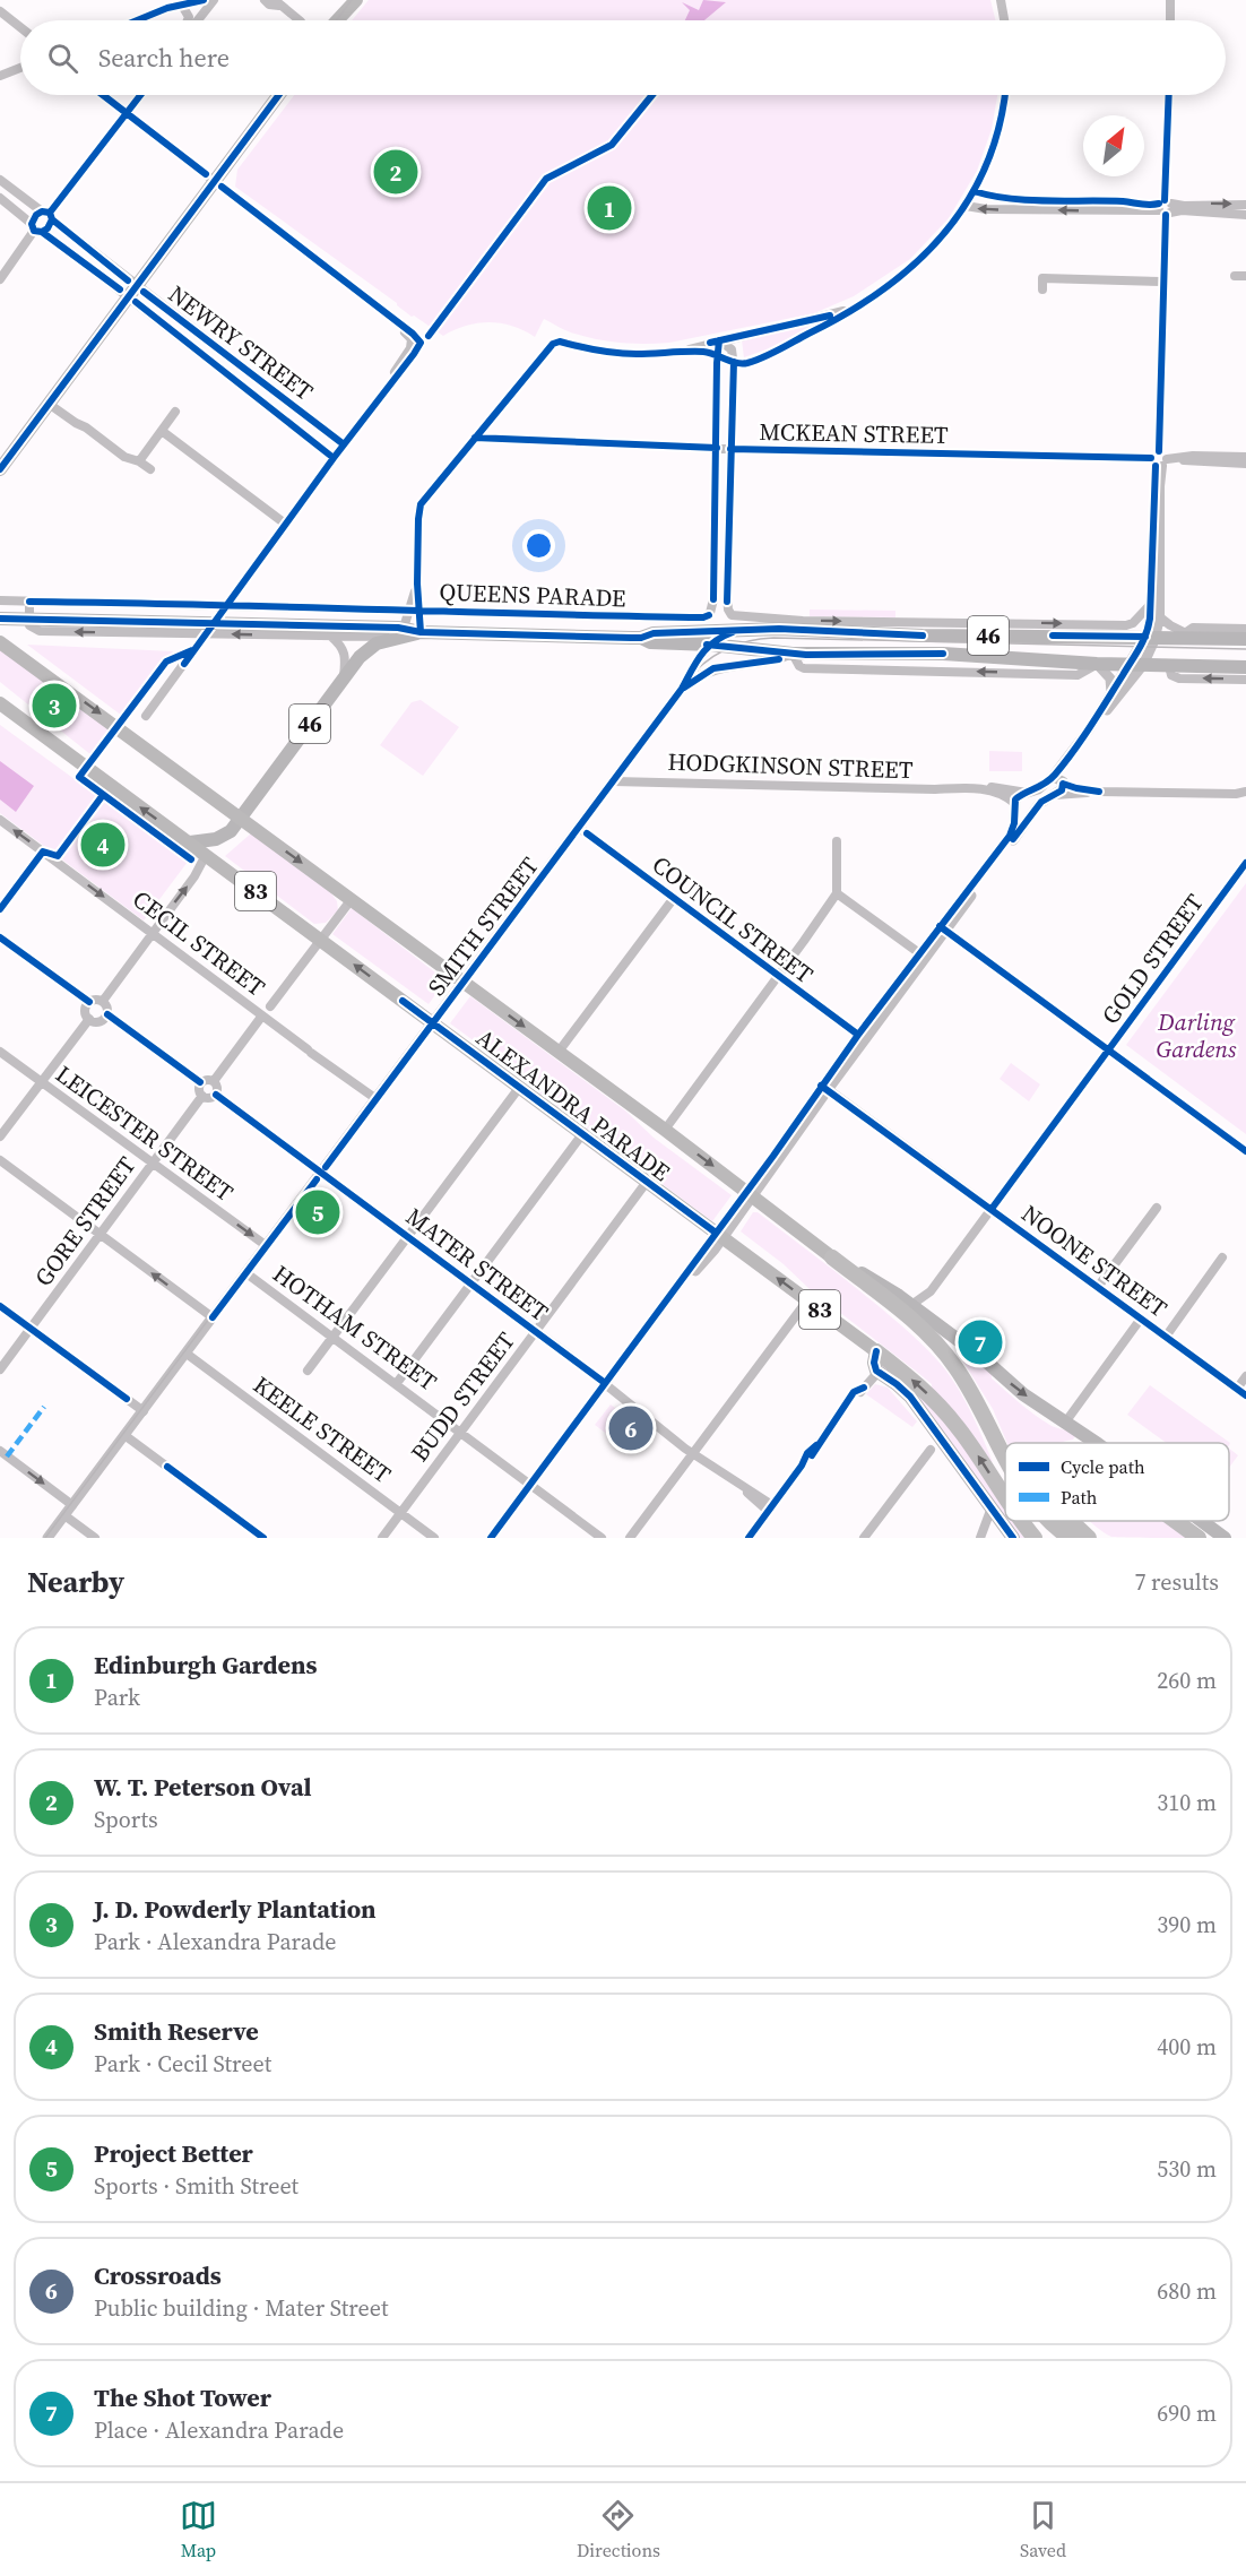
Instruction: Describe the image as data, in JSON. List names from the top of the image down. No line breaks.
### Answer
{"streets":{"highway":["83","ALEXANDRA PARADE"],"main road":["QUEENS PARADE","46"],"street":["NEWRY STREET","MCKEAN STREET","HODGKINSON STREET","COUNCIL STREET","SMITH STREET","CECIL STREET","GOLD STREET","LEICESTER STREET","GORE STREET","NOONE STREET","MATER STREET","HOTHAM STREET","BUDD STREET","KEELE STREET"]},"crossings":[["QUEENS PARADE","46"],["QUEENS PARADE","SMITH STREET"],["46","ALEXANDRA PARADE"],["HODGKINSON STREET","SMITH STREET"],["COUNCIL STREET","SMITH STREET"],["SMITH STREET","CECIL STREET"],["SMITH STREET","ALEXANDRA PARADE"],["SMITH STREET","LEICESTER STREET"],["SMITH STREET","MATER STREET"],["SMITH STREET","HOTHAM STREET"],["SMITH STREET","KEELE STREET"],["GOLD STREET","ALEXANDRA PARADE"],["GOLD STREET","NOONE STREET"],["ALEXANDRA PARADE","BUDD STREET"],["LEICESTER STREET","GORE STREET"],["GORE STREET","MATER STREET"],["MATER STREET","BUDD STREET"],["HOTHAM STREET","BUDD STREET"],["BUDD STREET","KEELE STREET"]],"one_way":["LEICESTER STREET"],"parks":["Darling Gardens"],"legend":["Cycle path","Path"],"north":"top right","page":{"search":"Search here","pins":["2","1","3","4","5","7","6"],"heading":["Nearby","7 results"],"list":[{"mark":"1","name":"Edinburgh Gardens","note":"Park","value":"260 m"},{"mark":"2","name":"W. T. Peterson Oval","note":"Sports","value":"310 m"},{"mark":"3","name":"J. D. Powderly Plantation","note":"Park · Alexandra Parade","value":"390 m"},{"mark":"4","name":"Smith Reserve","note":"Park · Cecil Street","value":"400 m"},{"mark":"5","name":"Project Better","note":"Sports · Smith Street","value":"530 m"},{"mark":"6","name":"Crossroads","note":"Public building · Mater Street","value":"680 m"},{"mark":"7","name":"The Shot Tower","note":"Place · Alexandra Parade","value":"690 m"}],"nav":["Map","Directions","Saved"]}}
